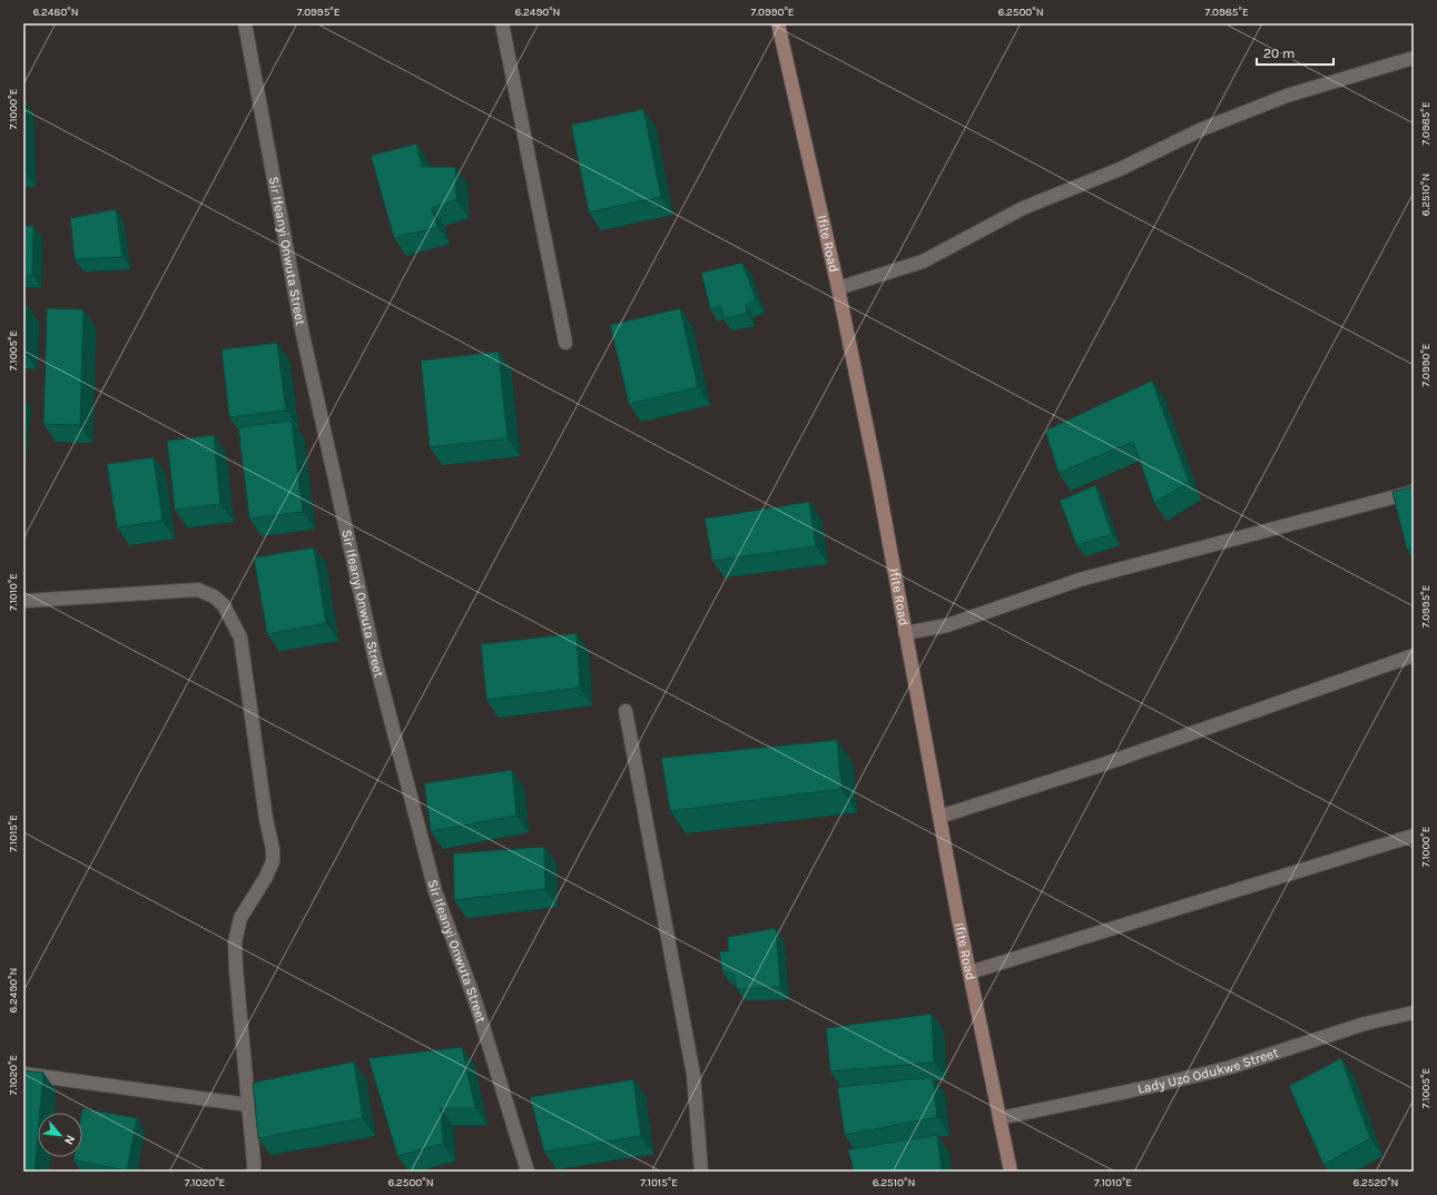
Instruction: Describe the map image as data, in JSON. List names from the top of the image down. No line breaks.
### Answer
{"streets":{"street":["Ifite Road","Sir Ifeanyi Onwuta Street","Lady Uzo Odukwe Street"]},"crossings":[["Ifite Road","Lady Uzo Odukwe Street"]],"scale_bar":"20 m","north":"bottom right","coordinates":["6.2480°N","7.0995°E","6.2490°N","7.0990°E","6.2500°N","7.0985°E","7.1000°E","6.2510°N","7.1005°E","7.1010°E","7.1015°E","7.1020°E","6.2520°N"]}
